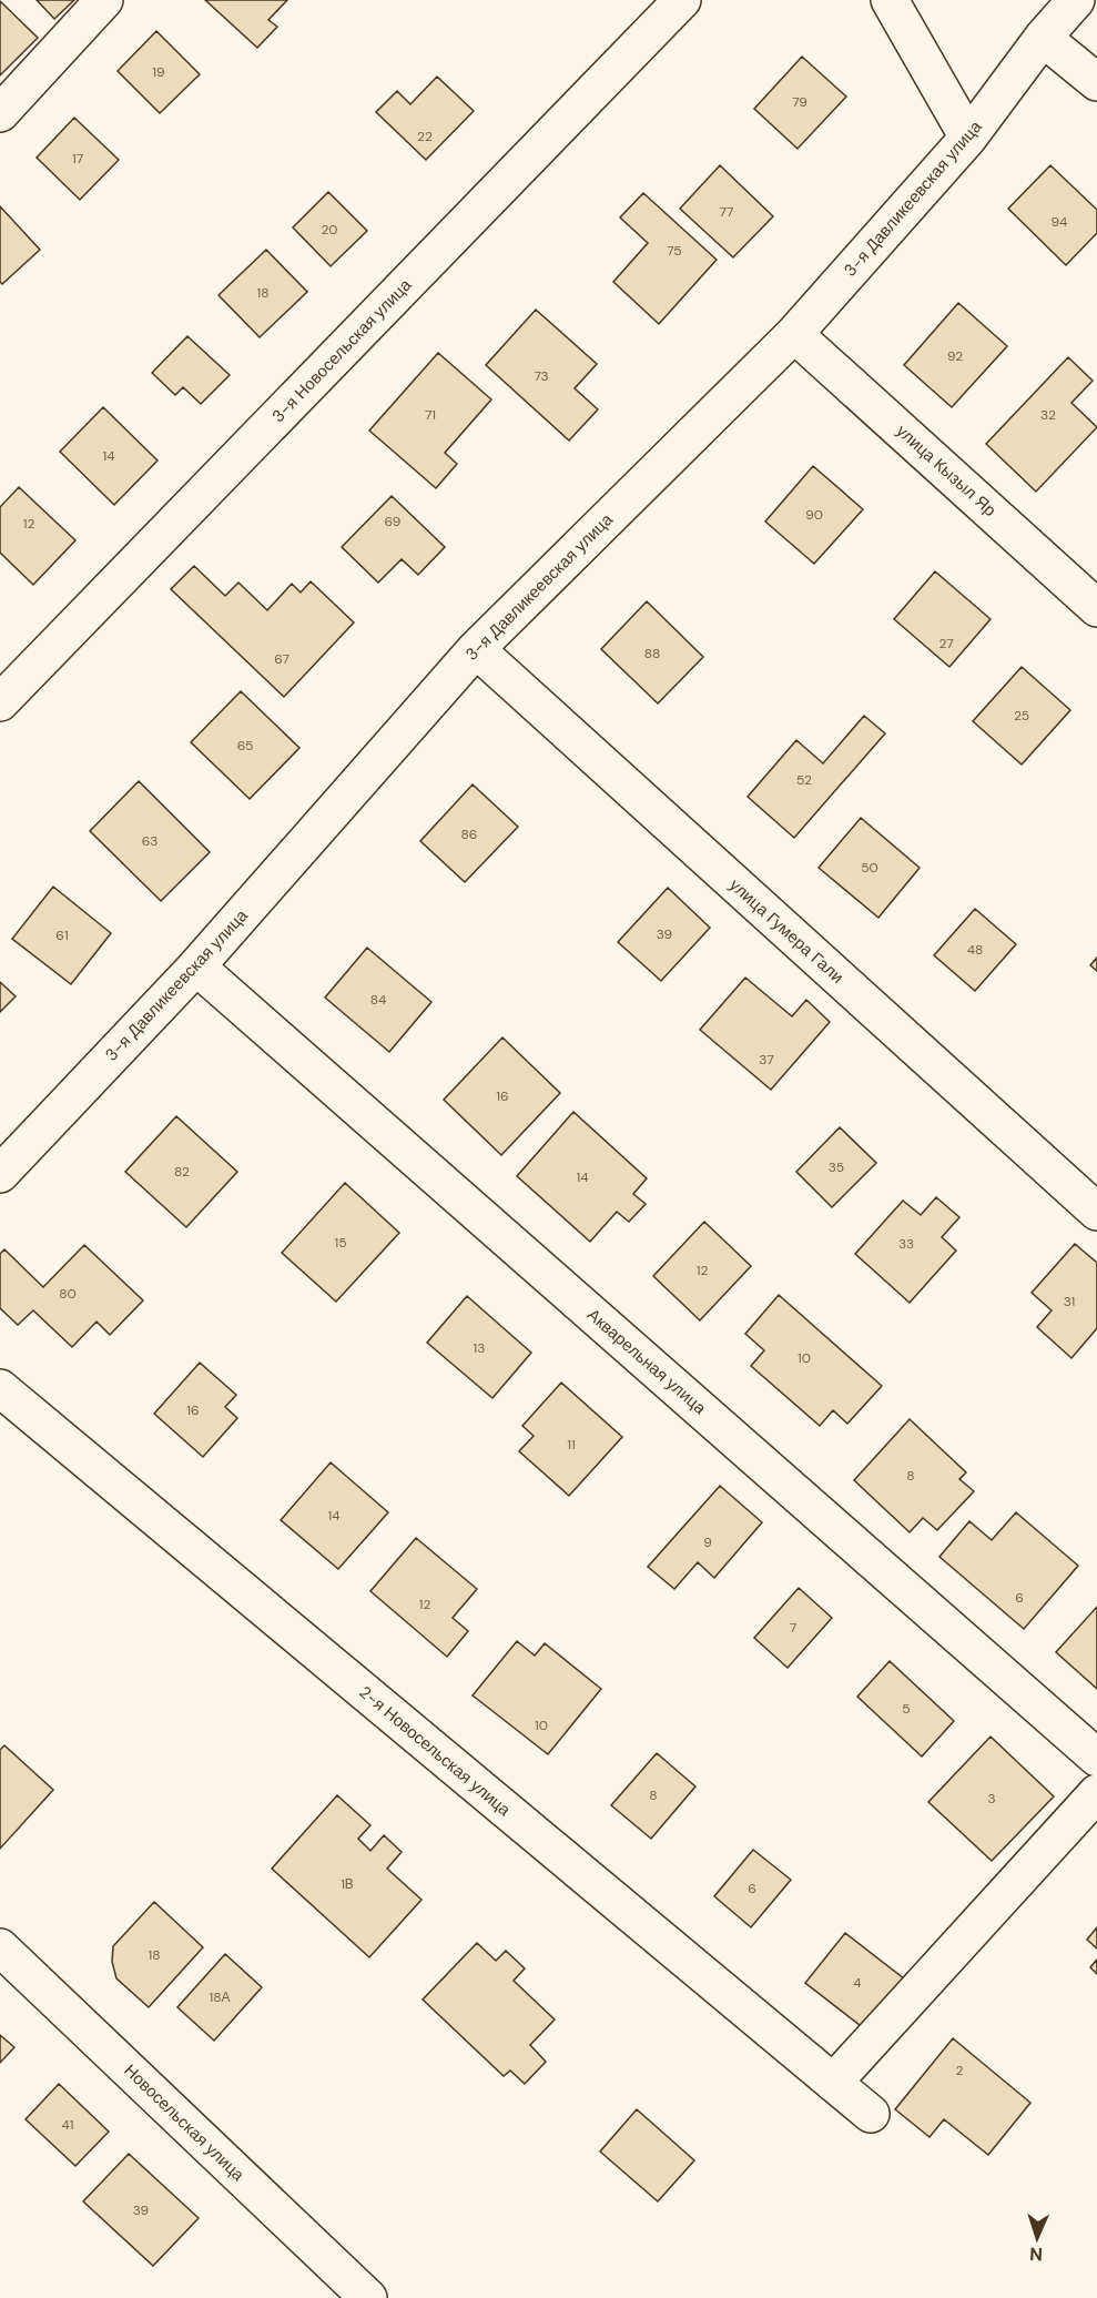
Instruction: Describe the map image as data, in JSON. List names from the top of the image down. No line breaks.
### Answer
{"streets":{"street":["3-я Давликеевская улица","3-я Новосельская улица","улица Кызыл Яр","улица Гумера Гали","Акварельная улица","2-я Новосельская улица","Новосельская улица"]},"crossings":[["3-я Давликеевская улица","улица Кызыл Яр"],["3-я Давликеевская улица","улица Гумера Гали"],["3-я Давликеевская улица","Акварельная улица"]],"house_numbers":["19","79","22","17","77","94","20","75","18","92","73","71","32","14","90","69","12","27","88","67","25","65","52","86","63","50","39","61","48","84","37","16","35","82","14","15","33","12","80","31","13","10","16","11","8","14","9","6","12","7","5","10","8","3","1В","6","18","4","18А","2","41","39"],"north":"bottom"}
